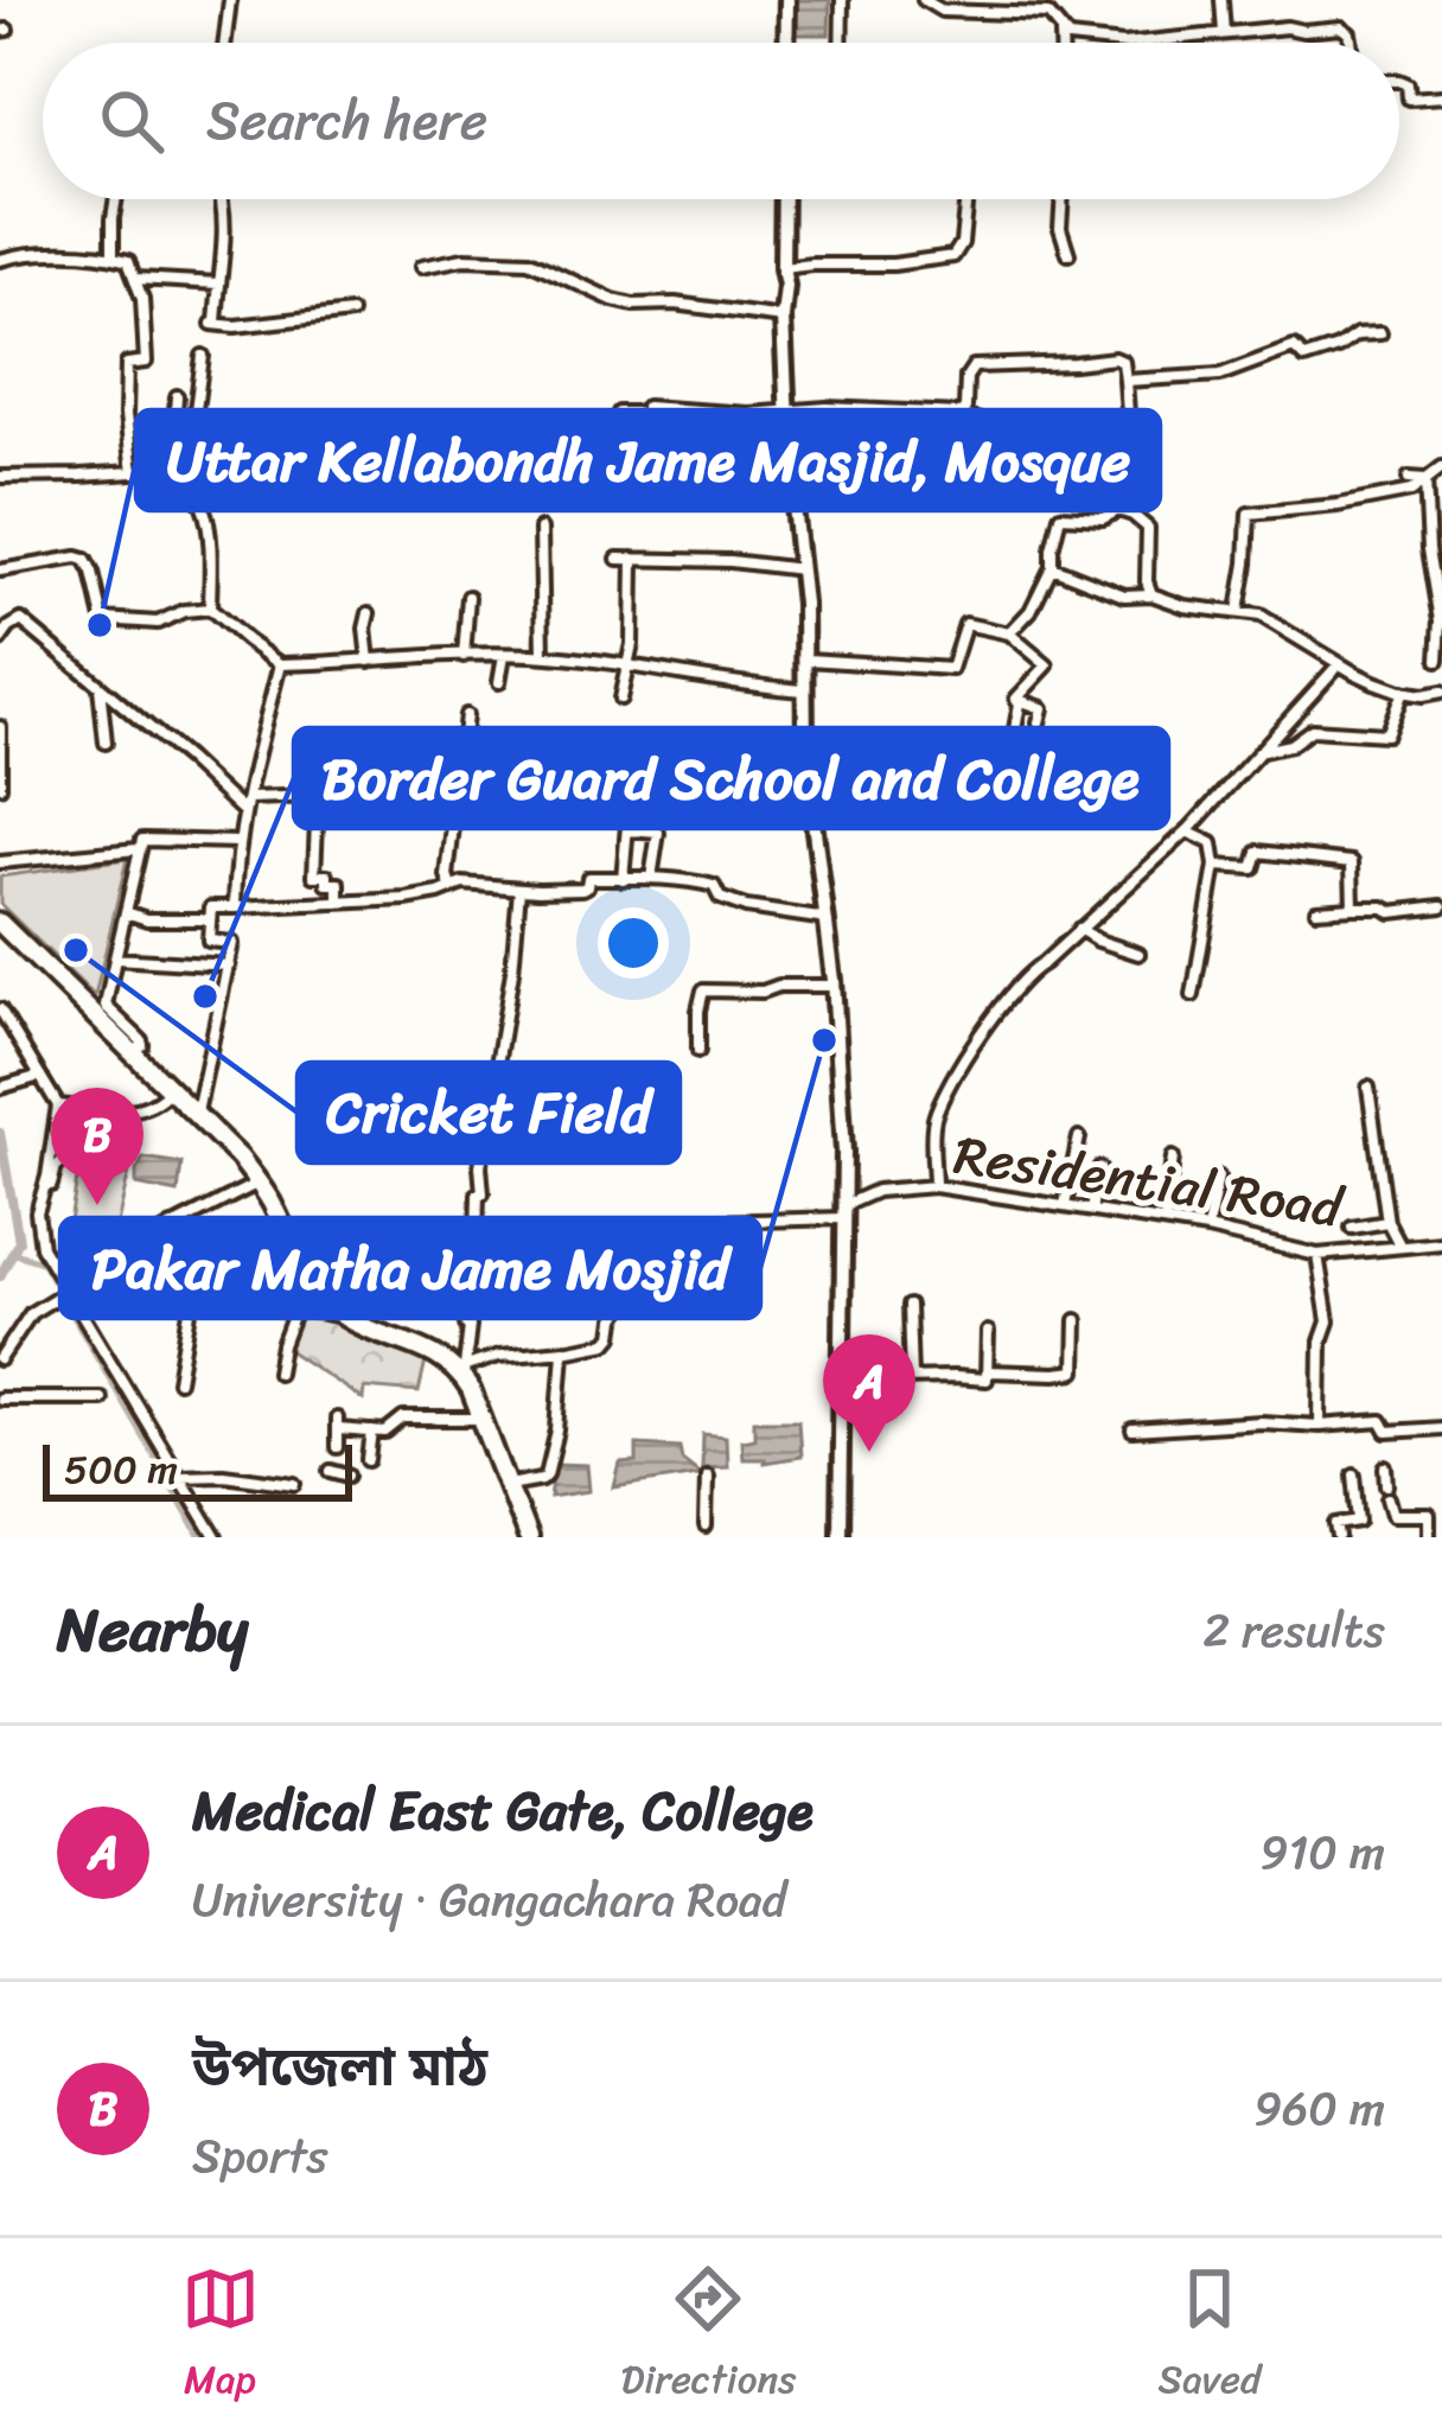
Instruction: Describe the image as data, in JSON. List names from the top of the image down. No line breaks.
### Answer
{"streets":{"street":["Residential Road"]},"places":["Uttar Kellabondh Jame Masjid, Mosque","Cricket Field","Border Guard School and College","Pakar Matha Jame Mosjid"],"scale_bar":"500 m","page":{"search":"Search here","pins":["B","A"],"scale":"500 m","heading":["Nearby","2 results"],"list":[{"mark":"A","name":"Medical East Gate, College","note":"University · Gangachara Road","value":"910 m"},{"mark":"B","name":"উপজেলা মাঠ","note":"Sports","value":"960 m"}],"nav":["Map","Directions","Saved"]}}
